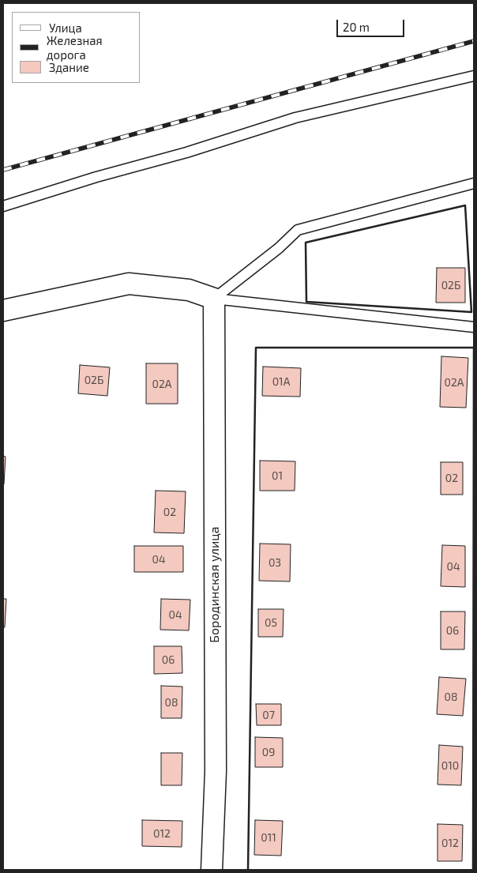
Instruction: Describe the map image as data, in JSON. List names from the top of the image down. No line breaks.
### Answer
{"streets":{"street":["Бородинская улица"]},"house_numbers":["02Б","02Б","01А","02А","02А","01","02","02","04","03","04","04","05","06","06","08","08","07","09","010","012","011","012"],"legend":["Улица","Железная дорога","Здание"],"scale_bar":"20 m"}
